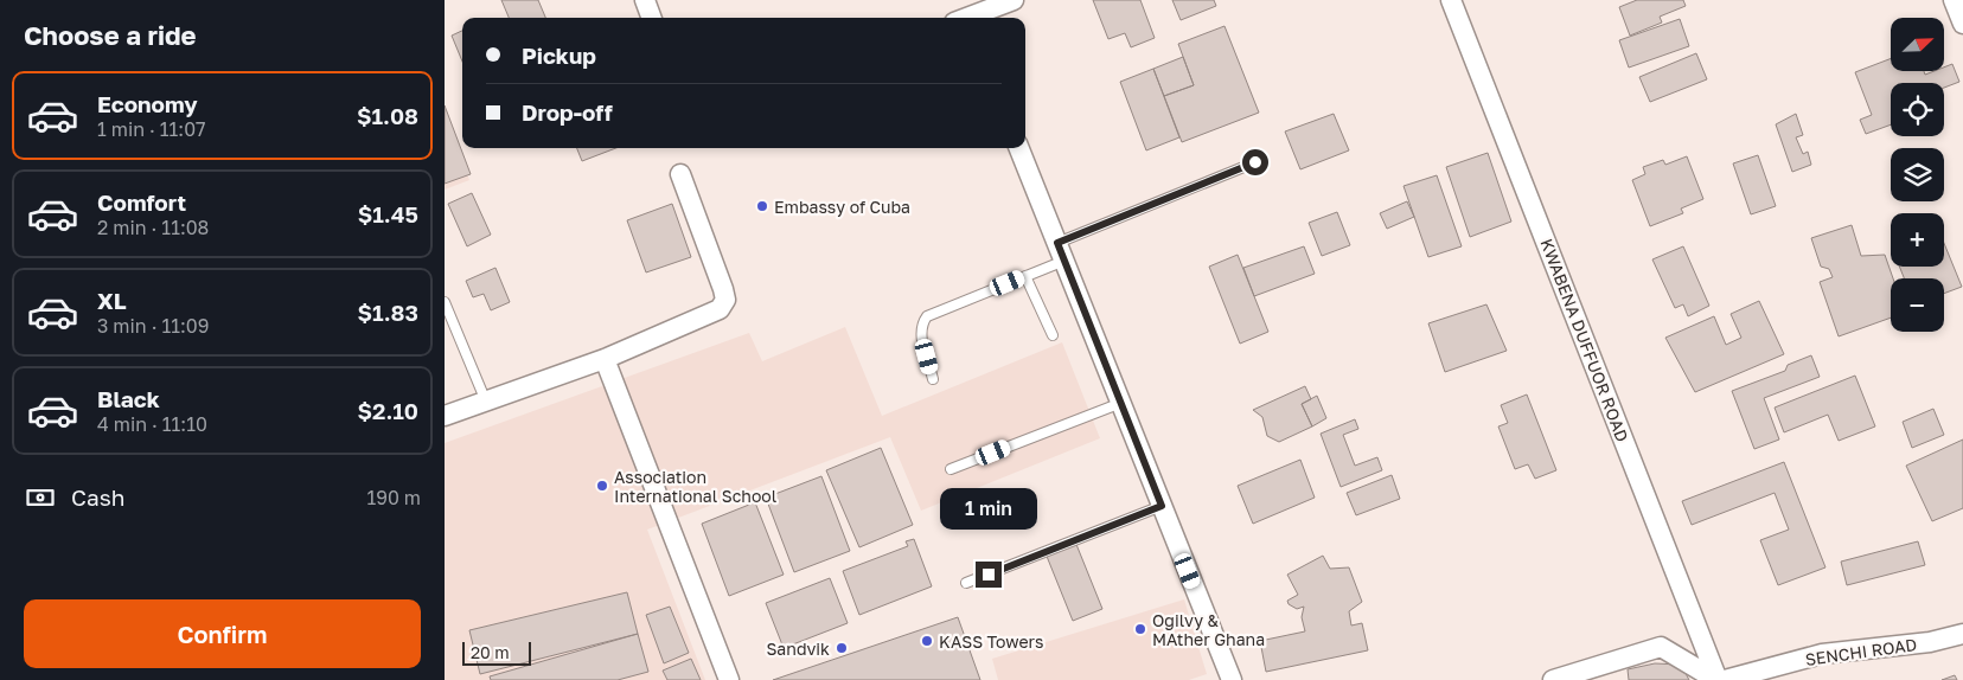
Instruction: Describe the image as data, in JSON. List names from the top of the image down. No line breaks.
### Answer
{"streets":{"street":["KWABENA DUFFUOR ROAD","SENCHI ROAD"]},"places":["Embassy of Cuba","Association International School","Ogilvy & MAther Ghana","KASS Towers","Sandvik"],"scale_bar":"20 m","north":"top right","page":{"heading":"Choose a ride","map_buttons":["+","−"],"banner":["Pickup","Drop-off"],"list":[{"name":"Economy","note":"1 min · 11:07","value":"$1.08"},{"name":"Comfort","note":"2 min · 11:08","value":"$1.45"},{"name":"XL","note":"3 min · 11:09","value":"$1.83"},{"name":"Black","note":"4 min · 11:10","value":"$2.10"}],"pay":["Cash","190 m"],"bubble":"1 min","buttons":"Confirm","scale":"20 m"}}
